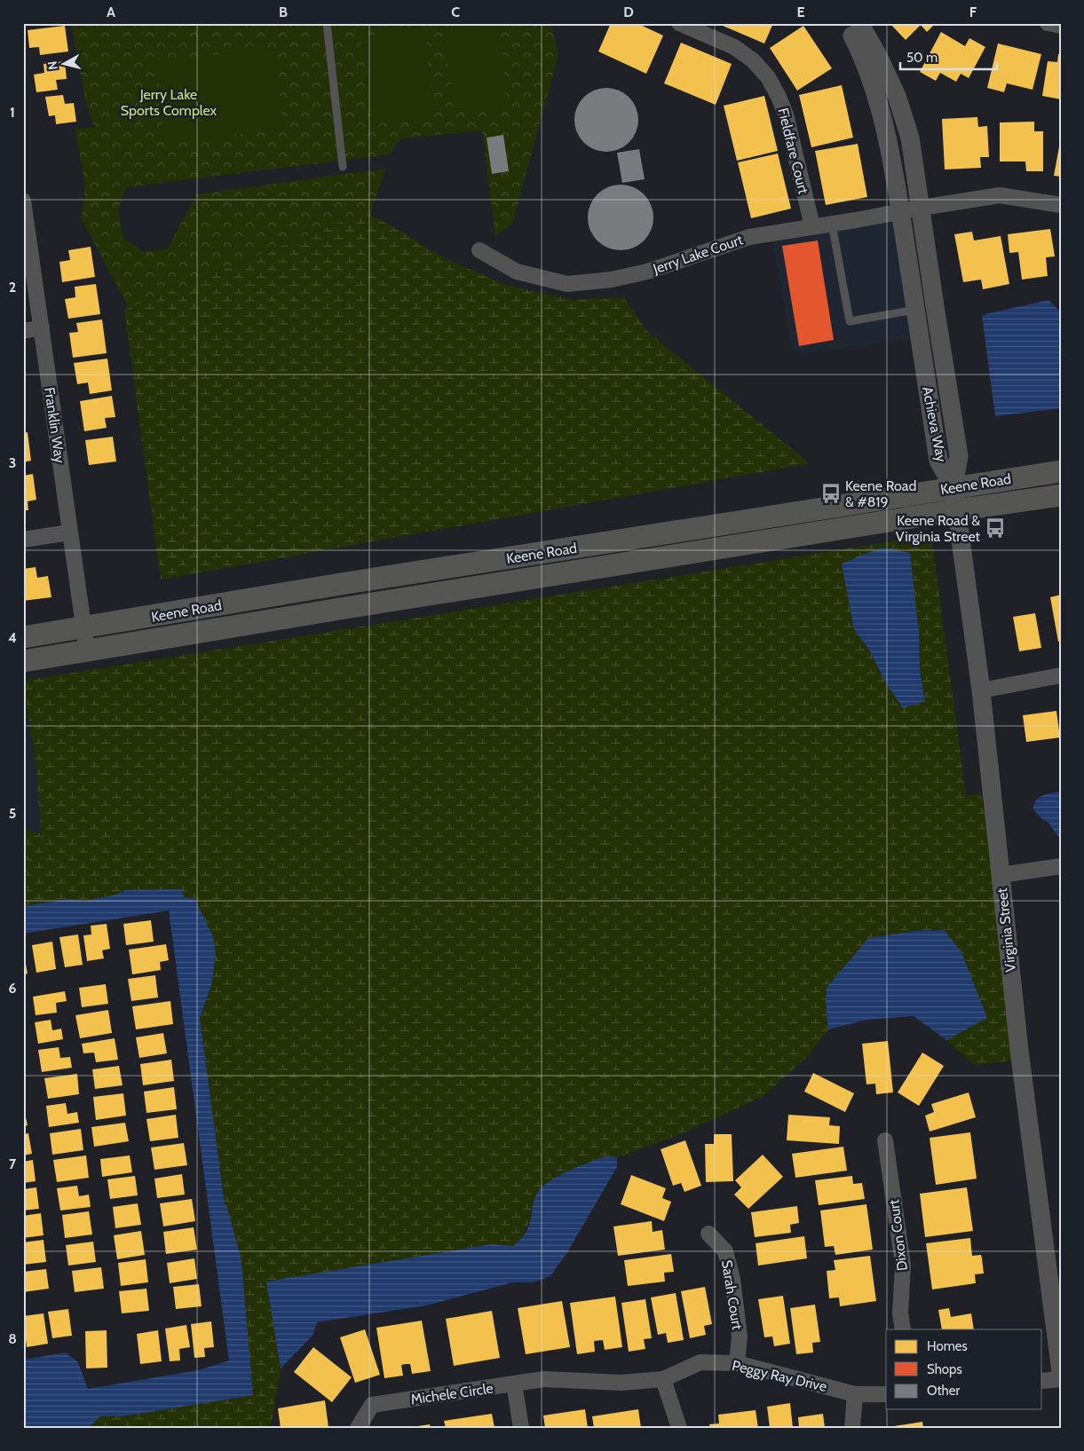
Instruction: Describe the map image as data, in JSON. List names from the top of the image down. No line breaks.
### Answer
{"streets":{"main road":["Keene Road"],"street":["Fieldfare Court","Jerry Lake Court","Achieva Way","Franklin Way","Virginia Street","Dixon Court","Sarah Court","Peggy Ray Drive","Michele Circle"]},"crossings":[["Fieldfare Court","Jerry Lake Court"],["Jerry Lake Court","Achieva Way"],["Achieva Way","Keene Road"],["Achieva Way","Virginia Street"],["Franklin Way","Keene Road"],["Keene Road","Virginia Street"],["Sarah Court","Peggy Ray Drive"],["Peggy Ray Drive","Michele Circle"]],"parks":["Jerry Lake Sports Complex"],"places":{"bus stop":["Keene Road & #819","Keene Road & Virginia Street"]},"legend":["Homes","Shops","Other"],"scale_bar":"50 m","north":"left","grid":{"columns":["A","B","C","D","E","F"],"rows":["1","2","3","4","5","6","7","8"]}}
